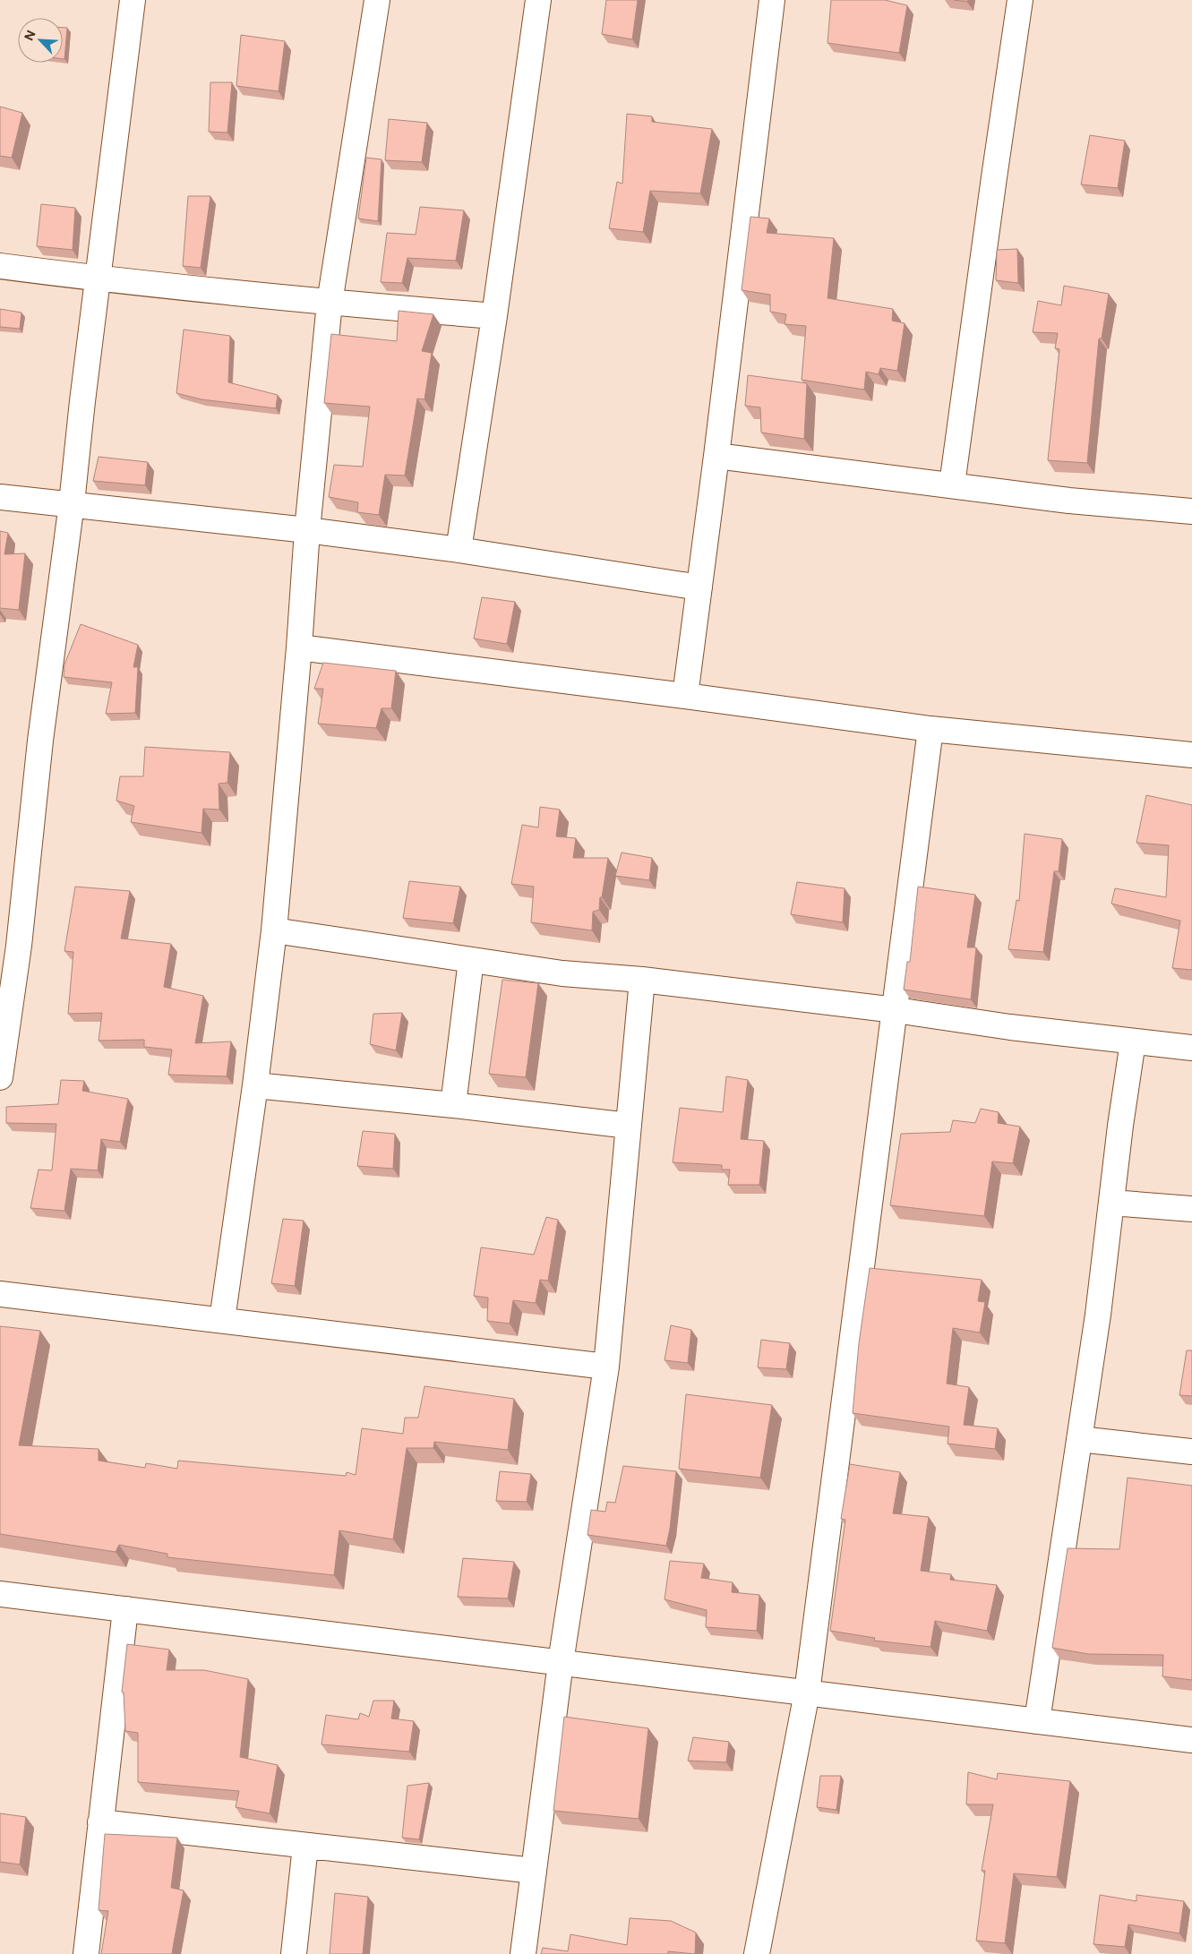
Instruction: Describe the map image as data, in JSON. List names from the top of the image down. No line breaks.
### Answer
{"north":"top left"}
